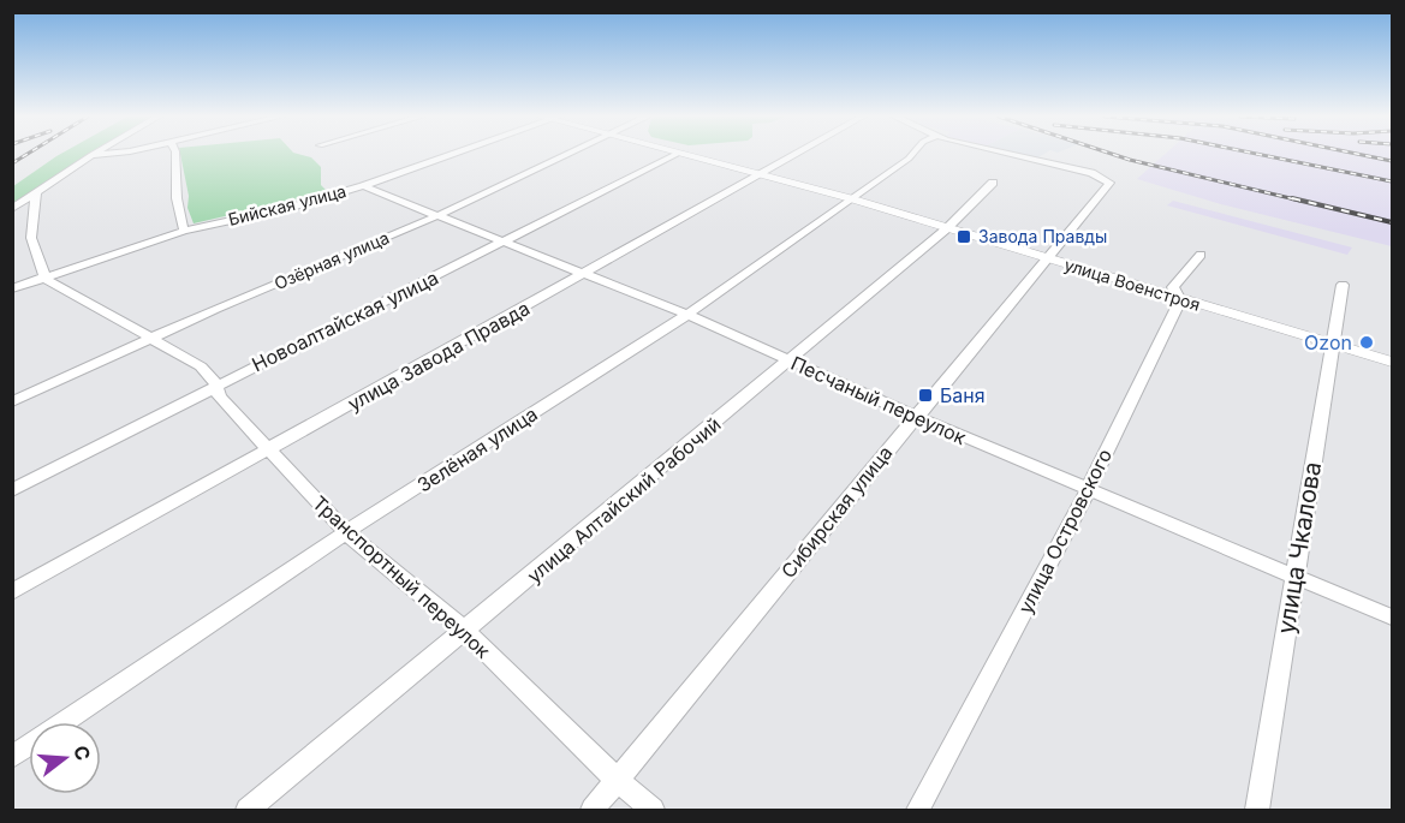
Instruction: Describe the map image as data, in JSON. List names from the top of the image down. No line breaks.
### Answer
{"streets":{"street":["Бийская улица","Озёрная улица","улица Военстроя","Новоалтайская улица","улица Завода Правда","Песчаный переулок","Зелёная улица","улица Алтайский Рабочий","Сибирская улица","улица Островского","улица Чкалова","Транспортный переулок"]},"crossings":[["Бийская улица","Песчаный переулок"],["Бийская улица","Транспортный переулок"],["Озёрная улица","Песчаный переулок"],["Озёрная улица","Транспортный переулок"],["улица Военстроя","улица Завода Правда"],["улица Военстроя","Зелёная улица"],["улица Военстроя","улица Алтайский Рабочий"],["улица Военстроя","Сибирская улица"],["улица Военстроя","улица Островского"],["улица Военстроя","улица Чкалова"],["Новоалтайская улица","Песчаный переулок"],["Новоалтайская улица","Транспортный переулок"],["улица Завода Правда","Песчаный переулок"],["улица Завода Правда","Транспортный переулок"],["Песчаный переулок","Зелёная улица"],["Песчаный переулок","улица Алтайский Рабочий"],["Песчаный переулок","Сибирская улица"],["Песчаный переулок","улица Островского"],["Песчаный переулок","улица Чкалова"],["Зелёная улица","Транспортный переулок"],["улица Алтайский Рабочий","Транспортный переулок"],["Сибирская улица","Транспортный переулок"]],"places":{"transit":["Завода Правды","Баня"],"other":["Ozon"]},"north":"right"}
